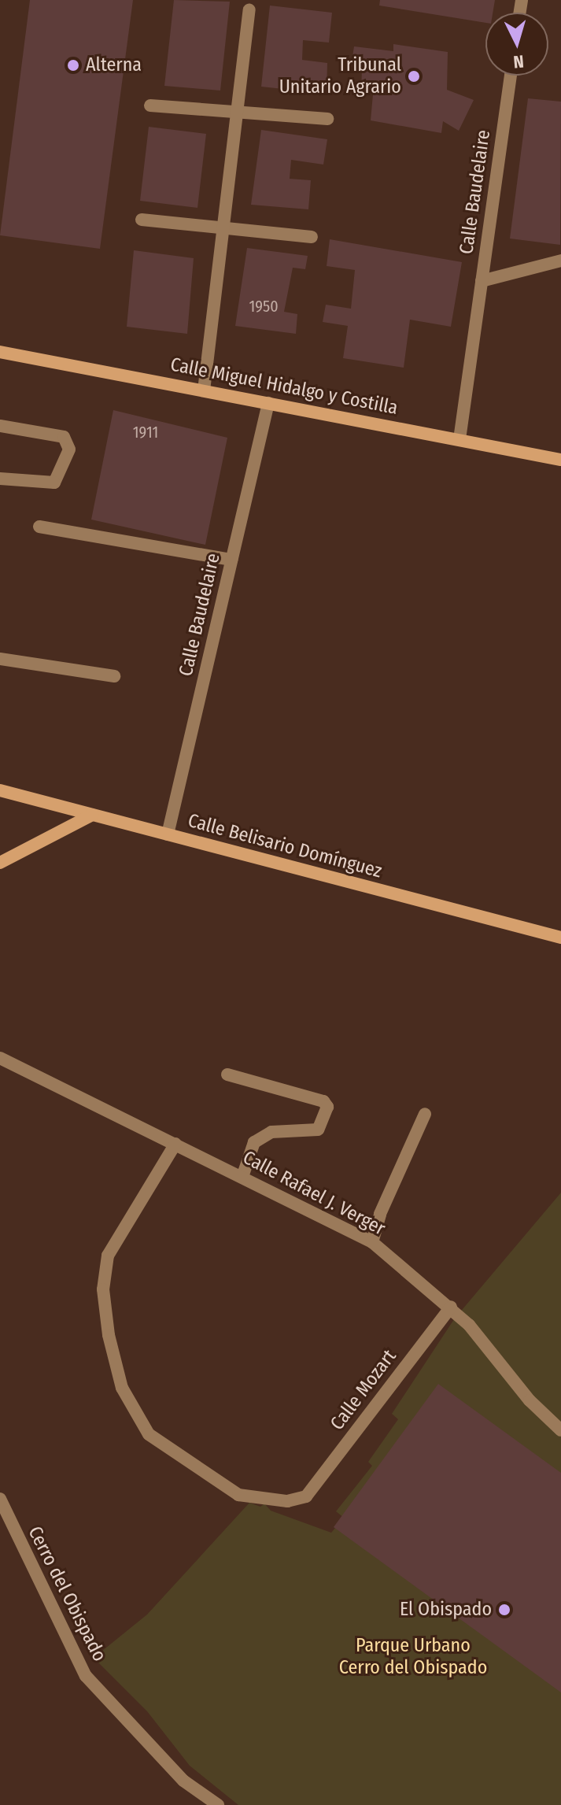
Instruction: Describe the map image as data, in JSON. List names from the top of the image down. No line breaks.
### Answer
{"streets":{"street":["Calle Baudelaire","Calle Miguel Hidalgo y Costilla","Calle Belisario Domínguez","Calle Rafael J. Verger","Calle Mozart","Cerro del Obispado"]},"crossings":[["Calle Baudelaire","Calle Miguel Hidalgo y Costilla"],["Calle Baudelaire","Calle Belisario Domínguez"],["Calle Rafael J. Verger","Calle Mozart"]],"parks":["Parque Urbano Cerro del Obispado"],"places":["Alterna","Tribunal Unitario Agrario","El Obispado"],"house_numbers":["1950","1911"],"north":"bottom"}
